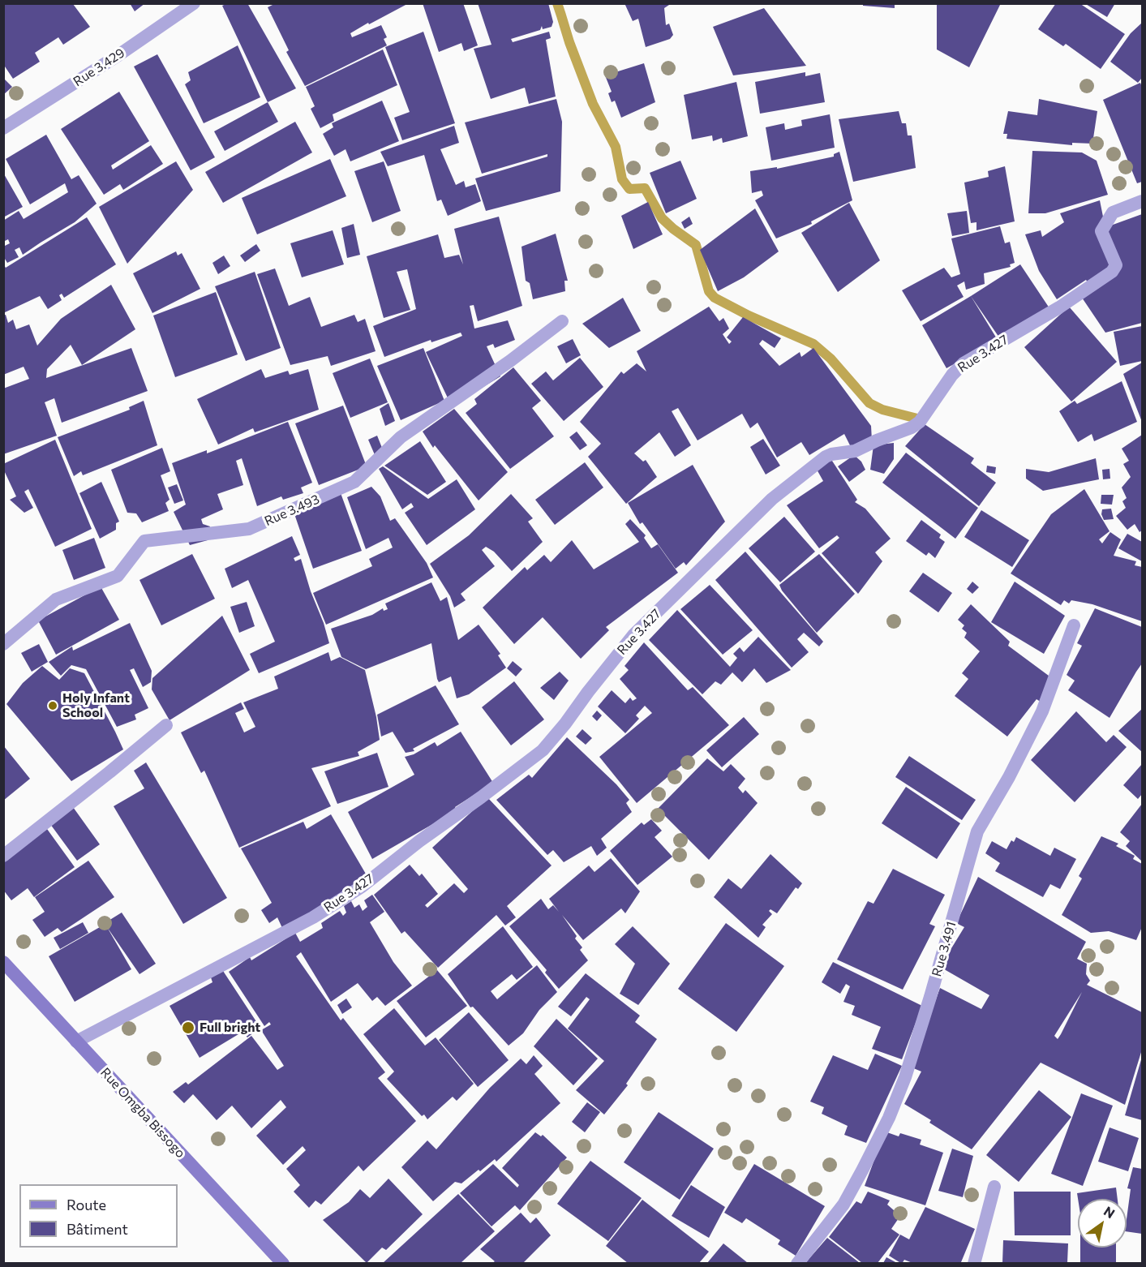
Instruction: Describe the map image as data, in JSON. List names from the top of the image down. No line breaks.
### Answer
{"streets":{"main road":["Rue Omgba Bissogo"],"street":["Rue 3.429","Rue 3.427","Rue 3.493","Rue 3.491"]},"crossings":[["Rue 3.427","Rue Omgba Bissogo"]],"places":["Holy Infant School","Full bright"],"legend":["Route","Bâtiment"],"north":"top right"}
